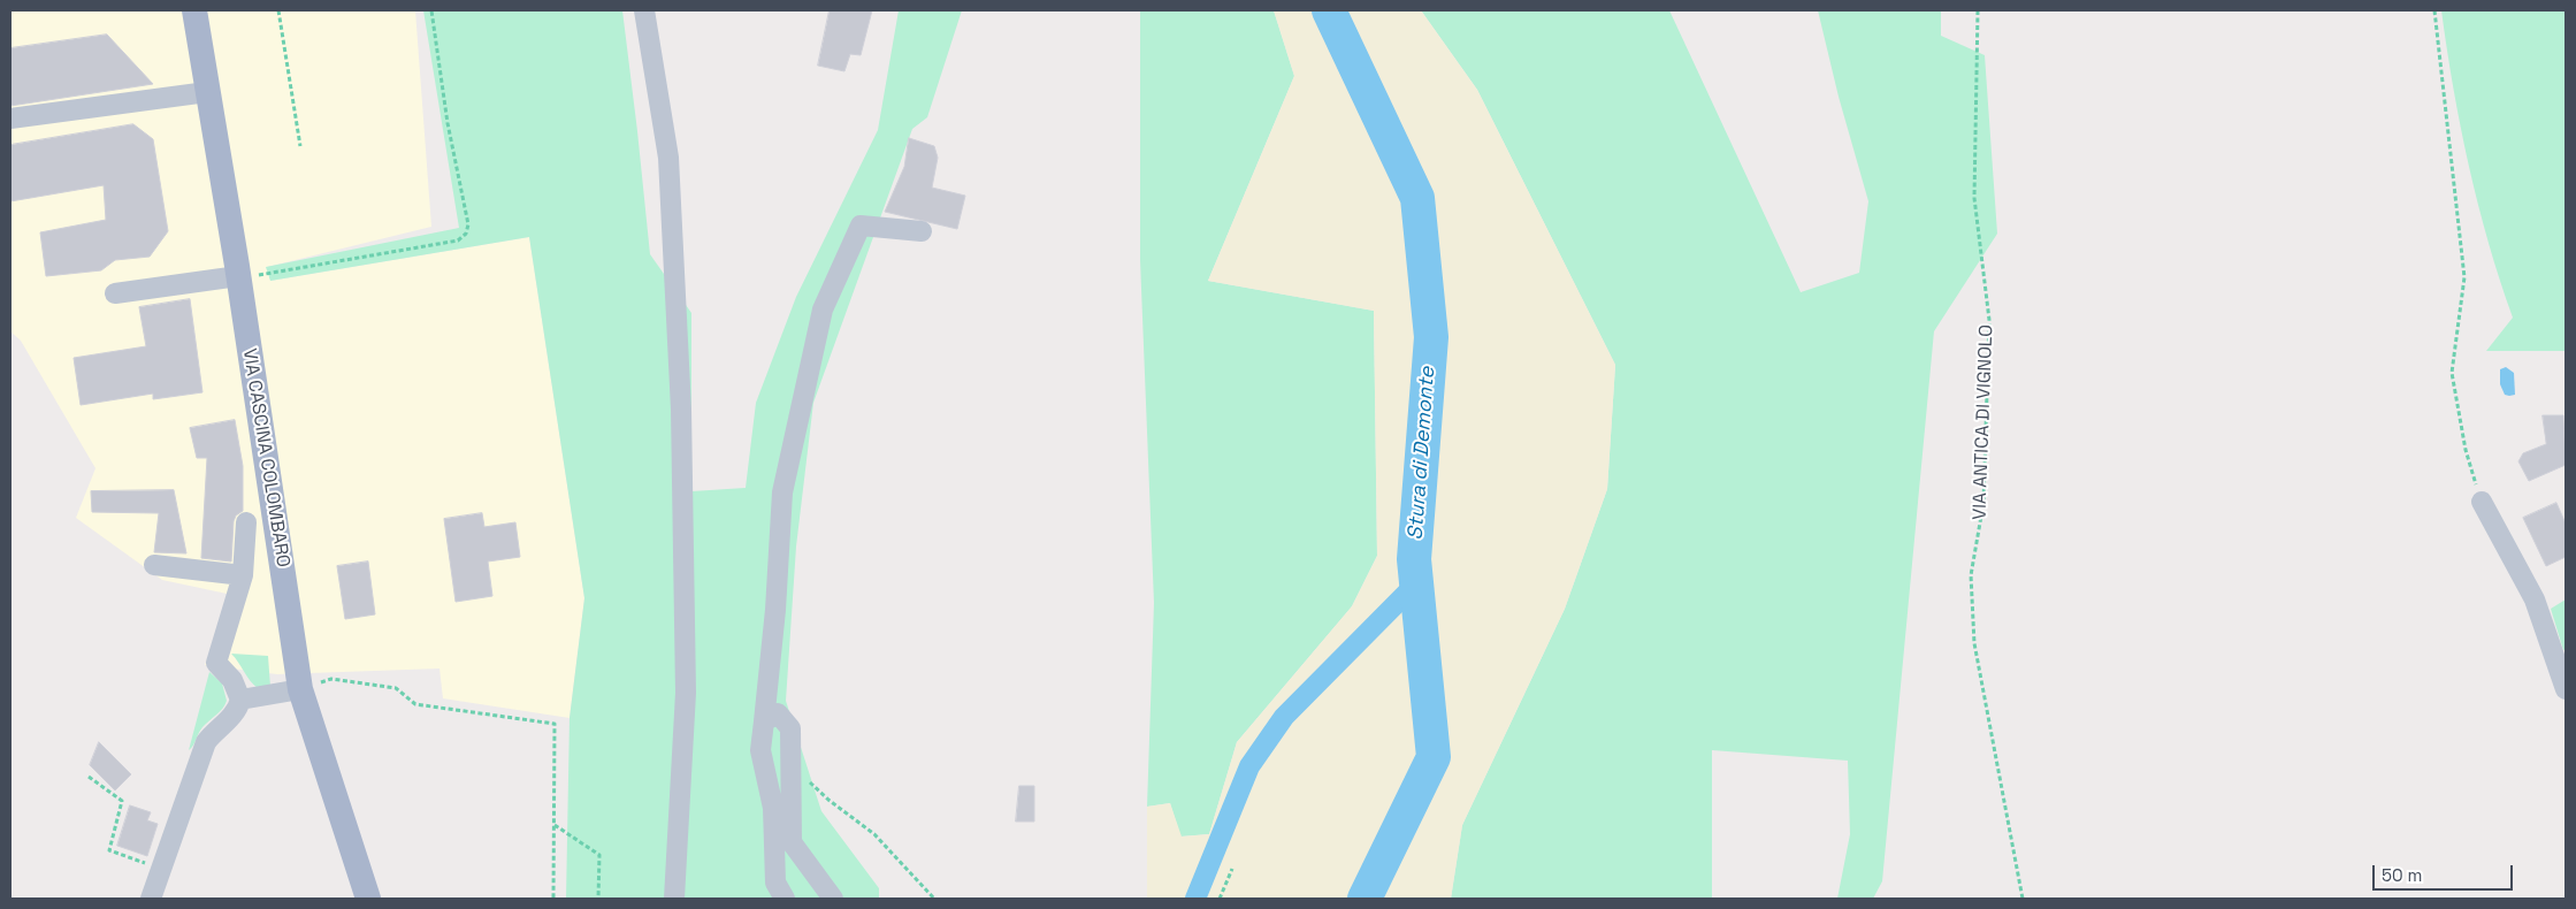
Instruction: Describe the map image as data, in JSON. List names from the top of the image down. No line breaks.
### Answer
{"streets":{"main road":["VIA CASCINA COLOMBARO"],"path":["VIA ANTICA DI VIGNOLO"]},"water":["Stura di Demonte"],"scale_bar":"50 m"}
